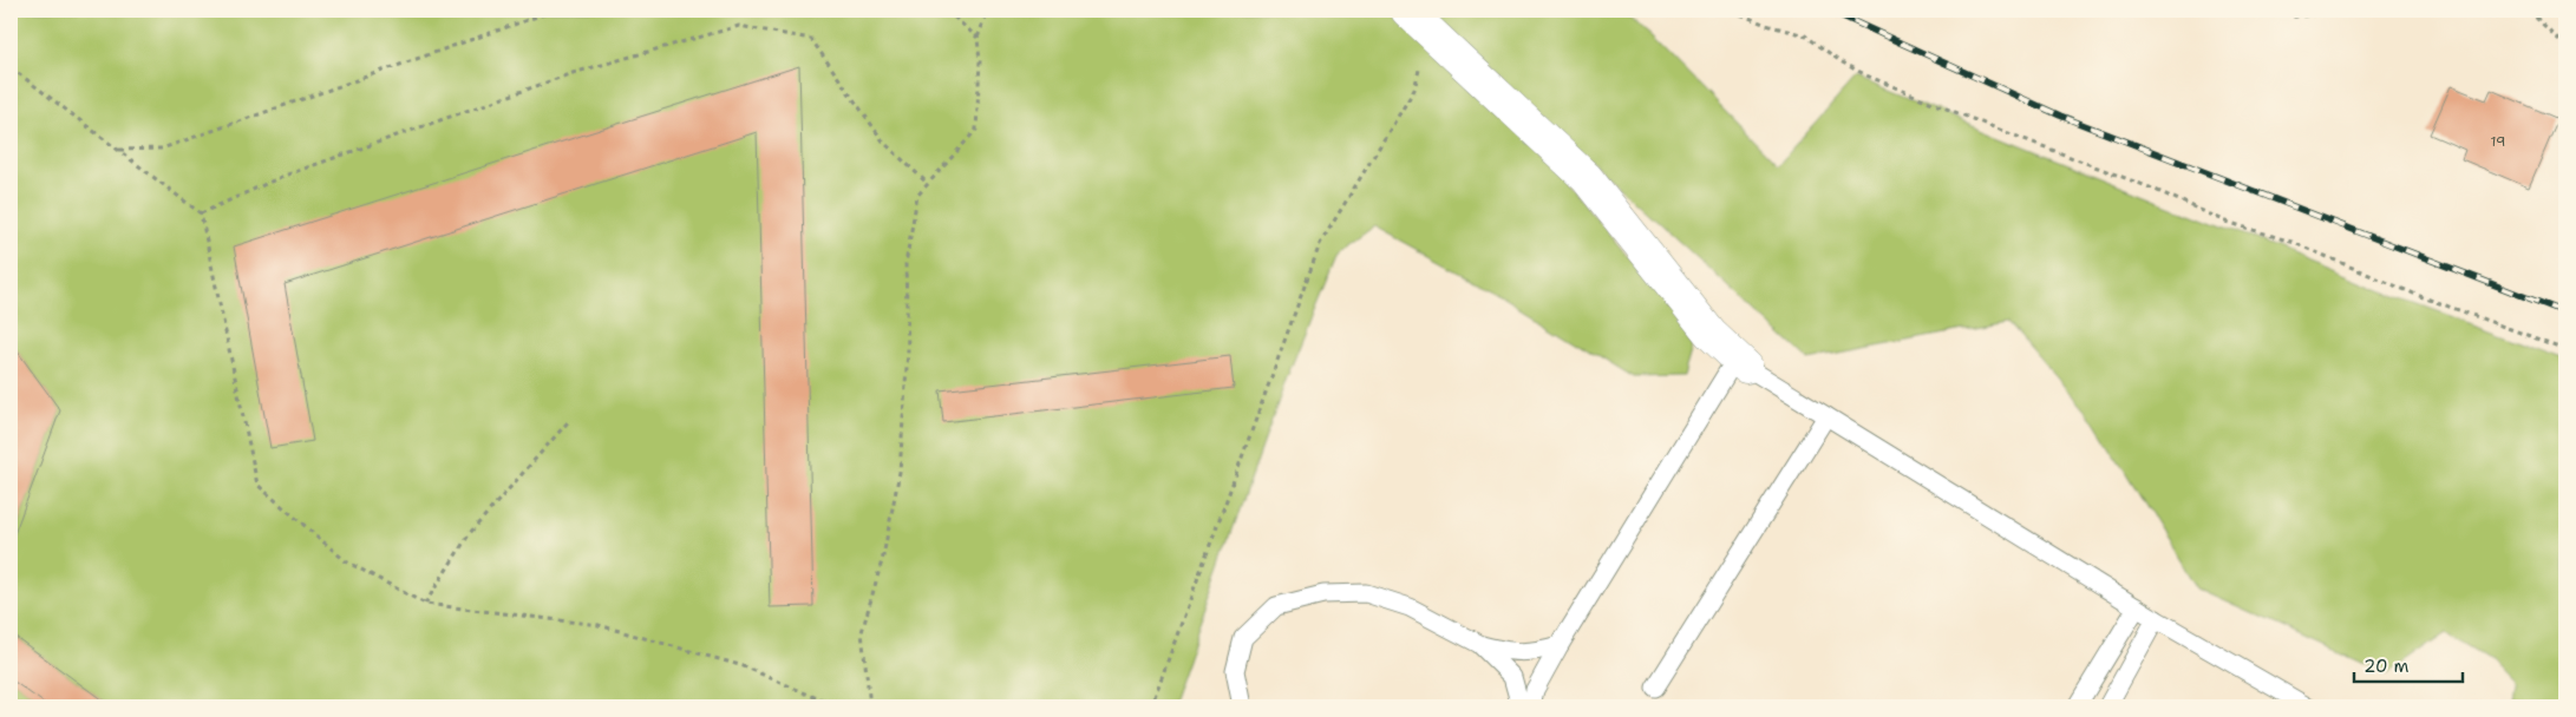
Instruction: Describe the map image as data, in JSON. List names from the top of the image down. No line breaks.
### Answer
{"house_numbers":["19"],"scale_bar":"20 m"}
